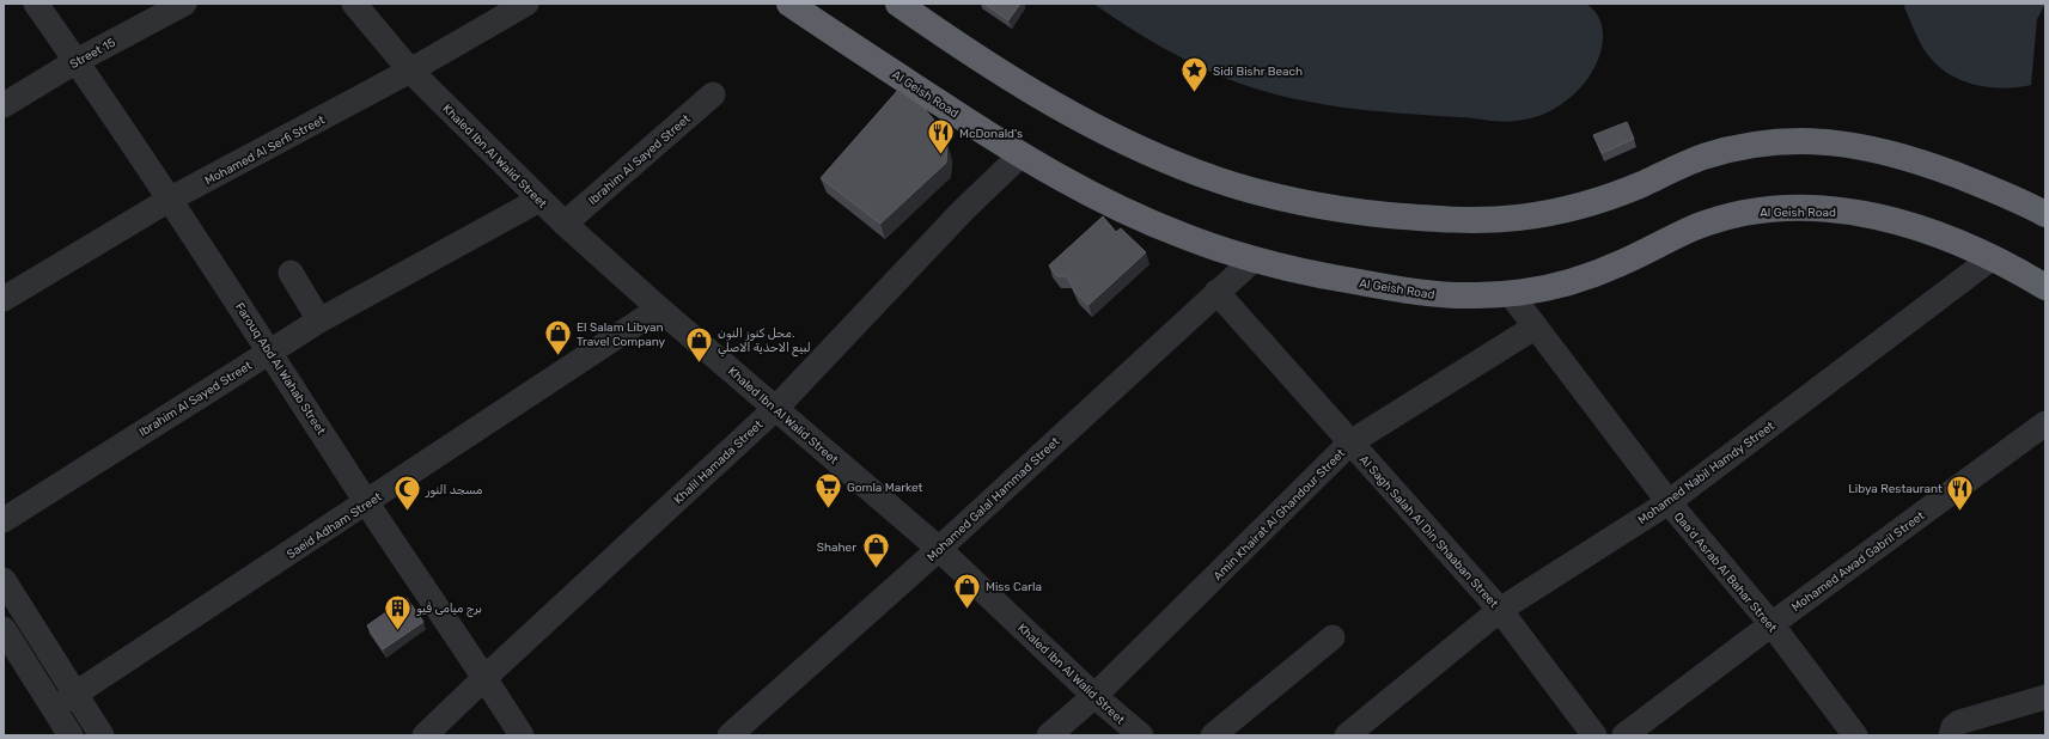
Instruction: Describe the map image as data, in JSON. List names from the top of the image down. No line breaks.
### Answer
{"streets":{"highway":["Al Geish Road"],"street":["Street 15","Mohamed Al Serfi Street","Khaled Ibn Al Walid Street","Ibrahim Al Sayed Street","Farouq Abd Al Wahab Street","Khalil Hamada Street","Mohamed Nabil Hamdy Street","Mohamed Galal Hammad Street","Amin Khairat Al Ghandour Street","Saeid Adham Street","Al Sagh Salah Al Din Shaaban Street","Mohamed Awad Gabril Street","Qaa'd Asrab Al Bahar Street"]},"crossings":[["Street 15","Farouq Abd Al Wahab Street"],["Al Geish Road","Khalil Hamada Street"],["Al Geish Road","Mohamed Nabil Hamdy Street"],["Al Geish Road","Mohamed Galal Hammad Street"],["Al Geish Road","Qaa'd Asrab Al Bahar Street"],["Mohamed Al Serfi Street","Khaled Ibn Al Walid Street"],["Mohamed Al Serfi Street","Farouq Abd Al Wahab Street"],["Khaled Ibn Al Walid Street","Ibrahim Al Sayed Street"],["Khaled Ibn Al Walid Street","Khalil Hamada Street"],["Khaled Ibn Al Walid Street","Mohamed Galal Hammad Street"],["Khaled Ibn Al Walid Street","Amin Khairat Al Ghandour Street"],["Khaled Ibn Al Walid Street","Saeid Adham Street"],["Ibrahim Al Sayed Street","Farouq Abd Al Wahab Street"],["Farouq Abd Al Wahab Street","Khalil Hamada Street"],["Farouq Abd Al Wahab Street","Saeid Adham Street"],["Mohamed Nabil Hamdy Street","Al Sagh Salah Al Din Shaaban Street"],["Mohamed Nabil Hamdy Street","Qaa'd Asrab Al Bahar Street"],["Mohamed Galal Hammad Street","Al Sagh Salah Al Din Shaaban Street"],["Amin Khairat Al Ghandour Street","Al Sagh Salah Al Din Shaaban Street"],["Amin Khairat Al Ghandour Street","Qaa'd Asrab Al Bahar Street"],["Mohamed Awad Gabril Street","Qaa'd Asrab Al Bahar Street"]],"places":{"place":["Sidi Bishr Beach"],"restaurant":["McDonald's","Libya Restaurant"],"shop":["El Salam Libyan Travel Company","محل كنوز النون. لبيع الاحذية الاصلي","Shaher","Miss Carla"],"supermarket":["Gomla Market"],"mosque":["مسجد النور"],"building":["برج ميامى ڤيو"]}}
